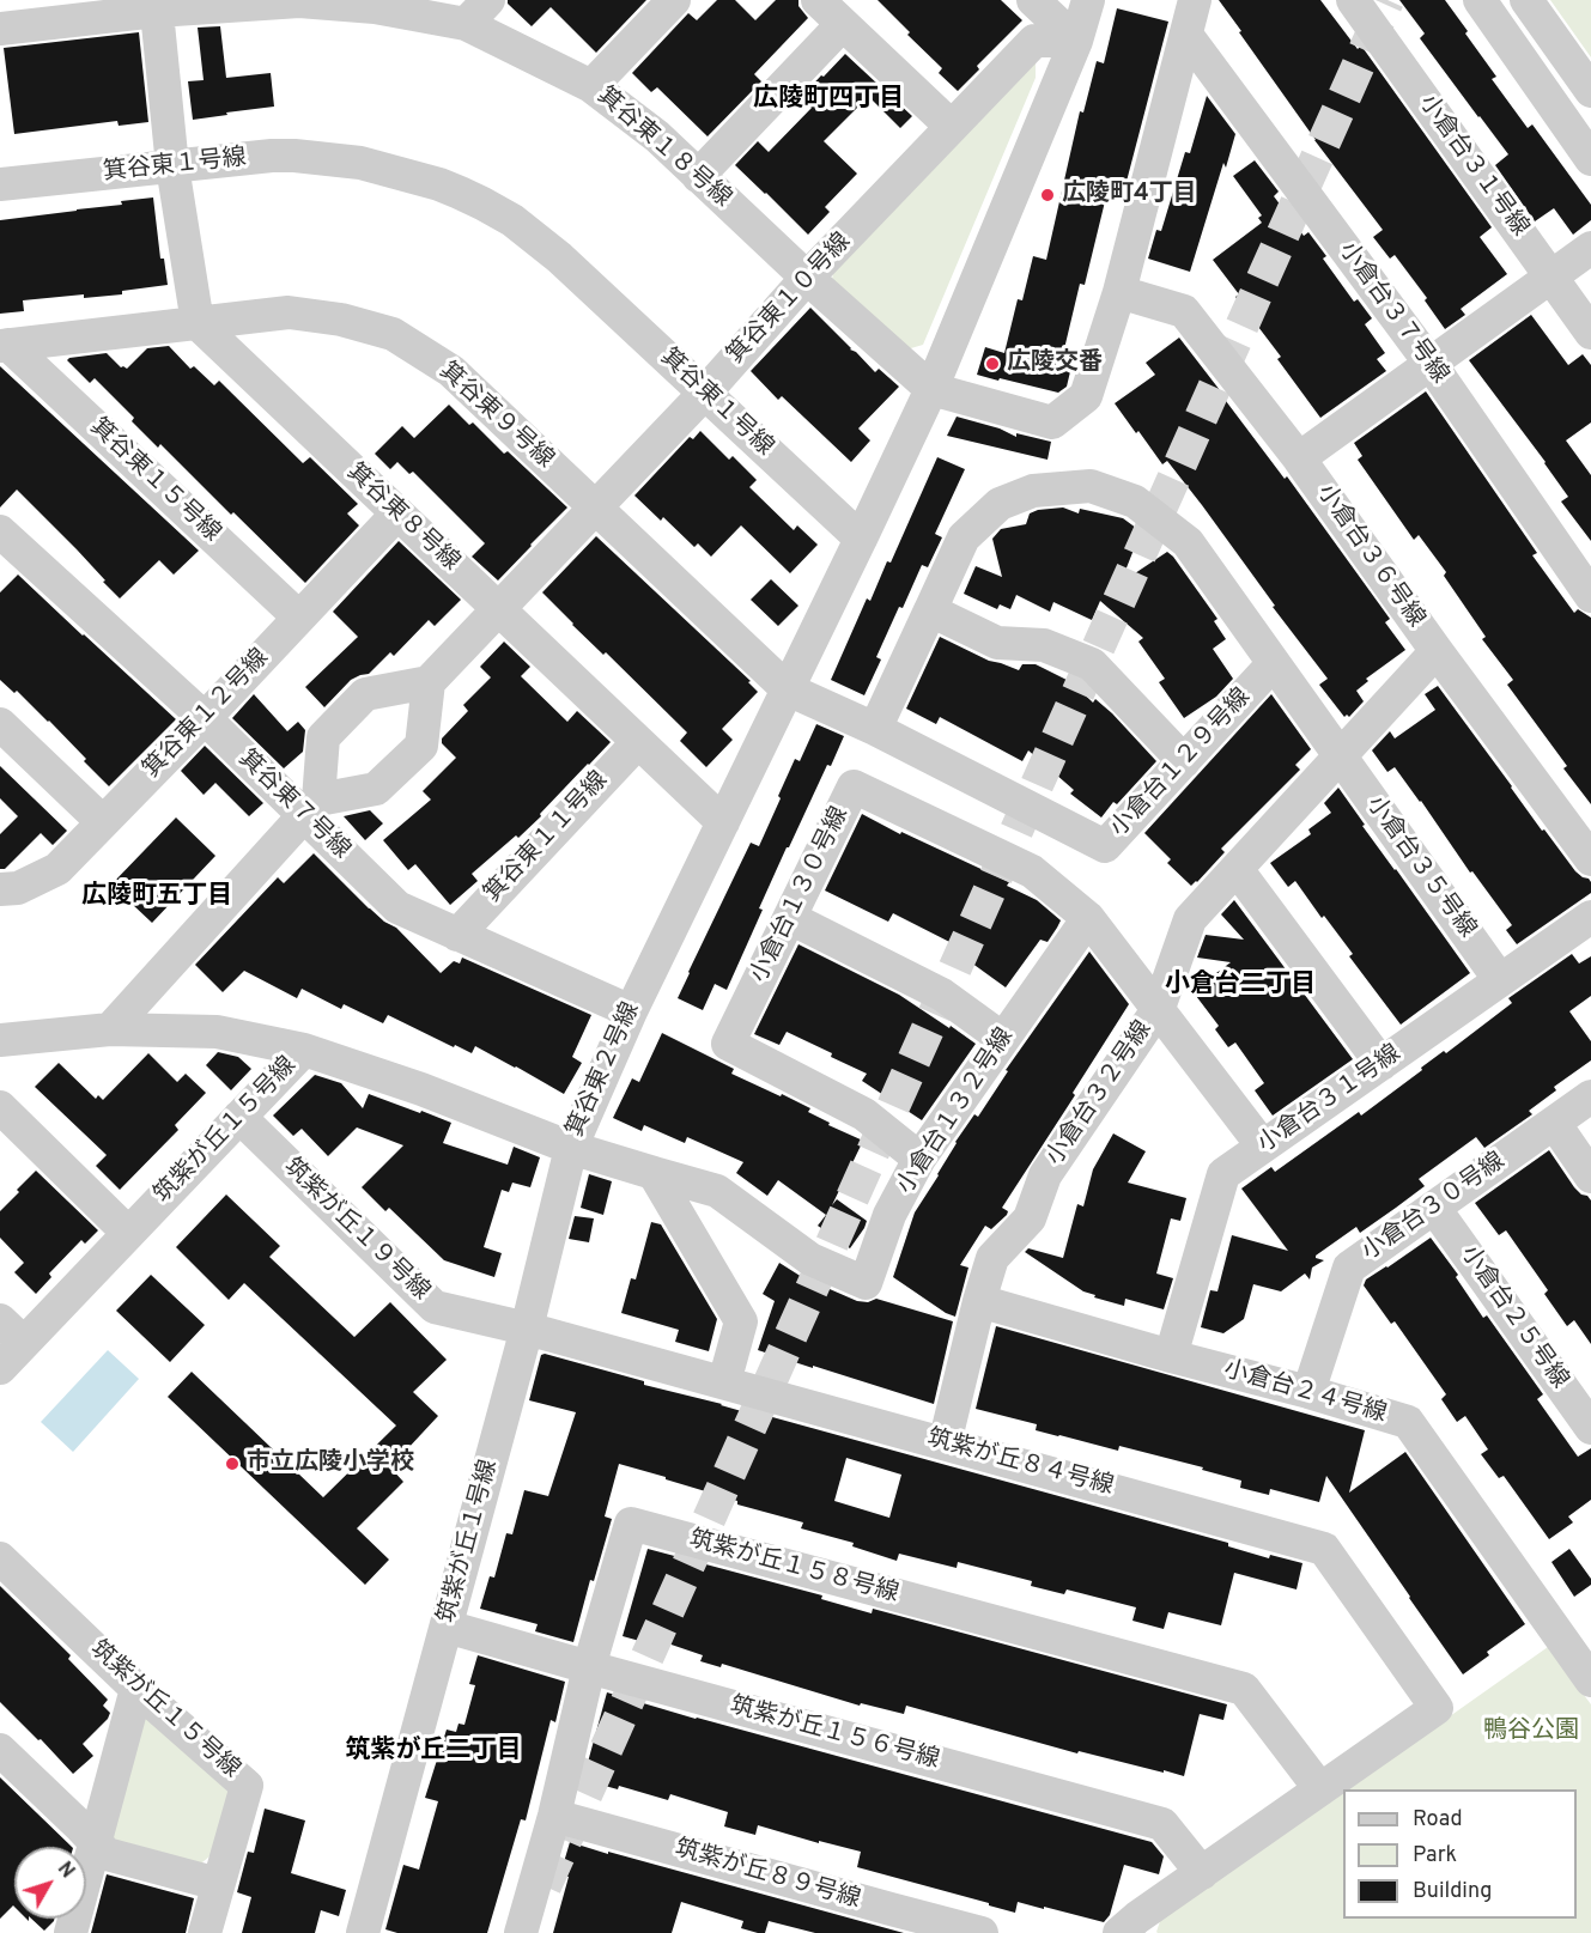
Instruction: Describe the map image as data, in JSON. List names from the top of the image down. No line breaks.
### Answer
{"streets":{"street":["箕谷東１８号線","箕谷東１号線","小倉台３１号線","箕谷東１０号線","小倉台３７号線","箕谷東９号線","箕谷東１５号線","箕谷東８号線","小倉台３６号線","箕谷東１２号線","小倉台１２９号線","箕谷東７号線","箕谷東１１号線","小倉台３５号線","小倉台１３０号線","箕谷東２号線","小倉台３２号線","小倉台１３２号線","筑紫が丘１５号線","小倉台３０号線","筑紫が丘１９号線","小倉台２５号線","小倉台２４号線","筑紫が丘８４号線","筑紫が丘１号線","筑紫が丘１５８号線","筑紫が丘１５６号線","筑紫が丘８９号線"]},"crossings":[["箕谷東１８号線","箕谷東１０号線"],["箕谷東１号線","箕谷東１０号線"],["箕谷東１号線","箕谷東２号線"],["小倉台３１号線","小倉台３５号線"],["小倉台３１号線","小倉台２４号線"],["箕谷東１０号線","箕谷東９号線"],["箕谷東１０号線","箕谷東８号線"],["箕谷東９号線","箕谷東１５号線"],["箕谷東９号線","箕谷東８号線"],["箕谷東９号線","小倉台１２９号線"],["箕谷東９号線","箕谷東２号線"],["箕谷東１５号線","箕谷東１２号線"],["箕谷東８号線","箕谷東１２号線"],["箕谷東８号線","箕谷東１１号線"],["箕谷東８号線","箕谷東２号線"],["小倉台３６号線","小倉台３２号線"],["箕谷東１２号線","箕谷東７号線"],["小倉台１２９号線","箕谷東２号線"],["箕谷東７号線","箕谷東１１号線"],["箕谷東７号線","箕谷東２号線"],["小倉台３５号線","小倉台３２号線"],["小倉台１３０号線","小倉台１３２号線"],["箕谷東２号線","筑紫が丘１５号線"],["箕谷東２号線","筑紫が丘１号線"],["小倉台３２号線","小倉台２４号線"],["小倉台３２号線","筑紫が丘８４号線"],["筑紫が丘１５号線","筑紫が丘１９号線"],["小倉台３０号線","小倉台２５号線"],["小倉台３０号線","小倉台２４号線"],["筑紫が丘１９号線","筑紫が丘８４号線"],["筑紫が丘１９号線","筑紫が丘１号線"],["筑紫が丘８４号線","筑紫が丘１号線"],["筑紫が丘８４号線","筑紫が丘１５８号線"],["筑紫が丘１号線","筑紫が丘１５６号線"],["筑紫が丘１５８号線","筑紫が丘１５６号線"],["筑紫が丘１５８号線","筑紫が丘８９号線"]],"districts":["広陵町四丁目","広陵町五丁目","小倉台二丁目","筑紫が丘二丁目"],"parks":["鴨谷公園"],"places":["広陵町4丁目","広陵交番","市立広陵小学校"],"legend":["Road","Park","Building"],"north":"top right"}
